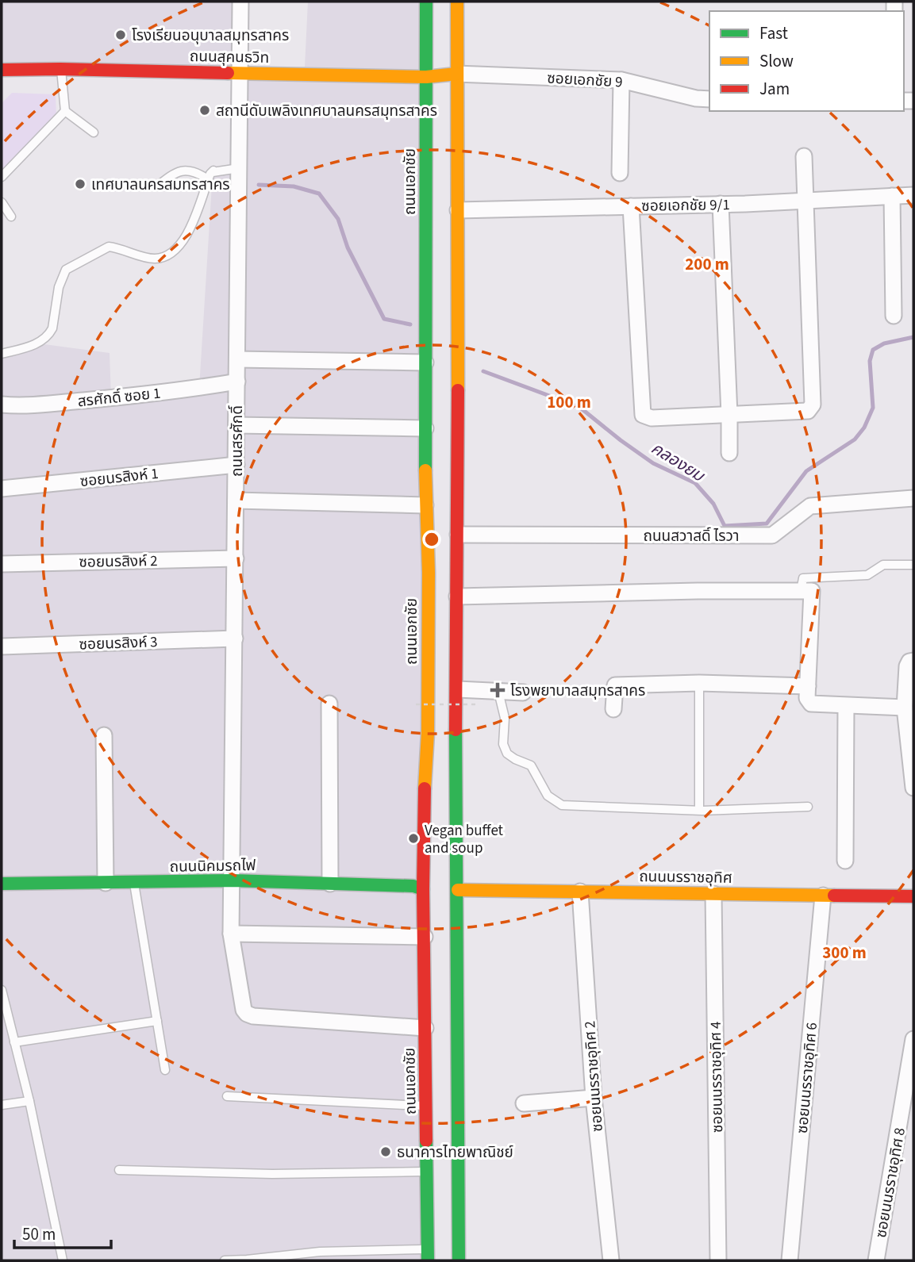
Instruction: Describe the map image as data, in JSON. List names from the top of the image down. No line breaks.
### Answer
{"streets":{"main road":["ถนนสุคนธวิท","ถนนเอกชัย","ถนนนิคมรถไฟ","ถนนนรราชอุทิศ"],"street":["ซอยเอกชัย 9","ซอยเอกชัย 9/1","สรศักดิ์ ซอย 1","ถนนสรศักดิ์","ซอยนรสิงห์ 1","ถนนสวาสดิ์ ไรวา","ซอยนรสิงห์ 2","ซอยนรสิงห์ 3","ซอยนนรราชอุทิศ 2","ซอยนนรราชอุทิศ 4","ซอยนนรราชอุทิศ 6","ซอยนนรราชอุทิศ 8"]},"crossings":[["ถนนสุคนธวิท","ซอยเอกชัย 9"],["ถนนสุคนธวิท","ถนนเอกชัย"],["ถนนสุคนธวิท","ถนนสรศักดิ์"],["ถนนเอกชัย","ถนนสรศักดิ์"],["ถนนเอกชัย","ถนนนิคมรถไฟ"],["สรศักดิ์ ซอย 1","ถนนสรศักดิ์"],["ถนนสรศักดิ์","ซอยนรสิงห์ 1"],["ถนนสรศักดิ์","ซอยนรสิงห์ 2"],["ถนนสรศักดิ์","ซอยนรสิงห์ 3"],["ถนนสรศักดิ์","ถนนนิคมรถไฟ"],["ถนนนิคมรถไฟ","ถนนนรราชอุทิศ"],["ถนนนรราชอุทิศ","ซอยนนรราชอุทิศ 2"],["ถนนนรราชอุทิศ","ซอยนนรราชอุทิศ 4"],["ถนนนรราชอุทิศ","ซอยนนรราชอุทิศ 6"]],"water":["คลองยม"],"places":{"other":["โรงเรียนอนุบาลสมุทรสาคร","สถานีดับเพลิงเทศบาลนครสมุทรสาคร","เทศบาลนครสมทรสาคร","Vegan buffet and soup","ธนาคารไทยพาณิชย์"],"health":["โรงพยาบาลสมุทรสาคร"]},"legend":["Fast","Slow","Jam"],"scale_bar":"50 m","rings":["200 m","100 m","300 m"]}
